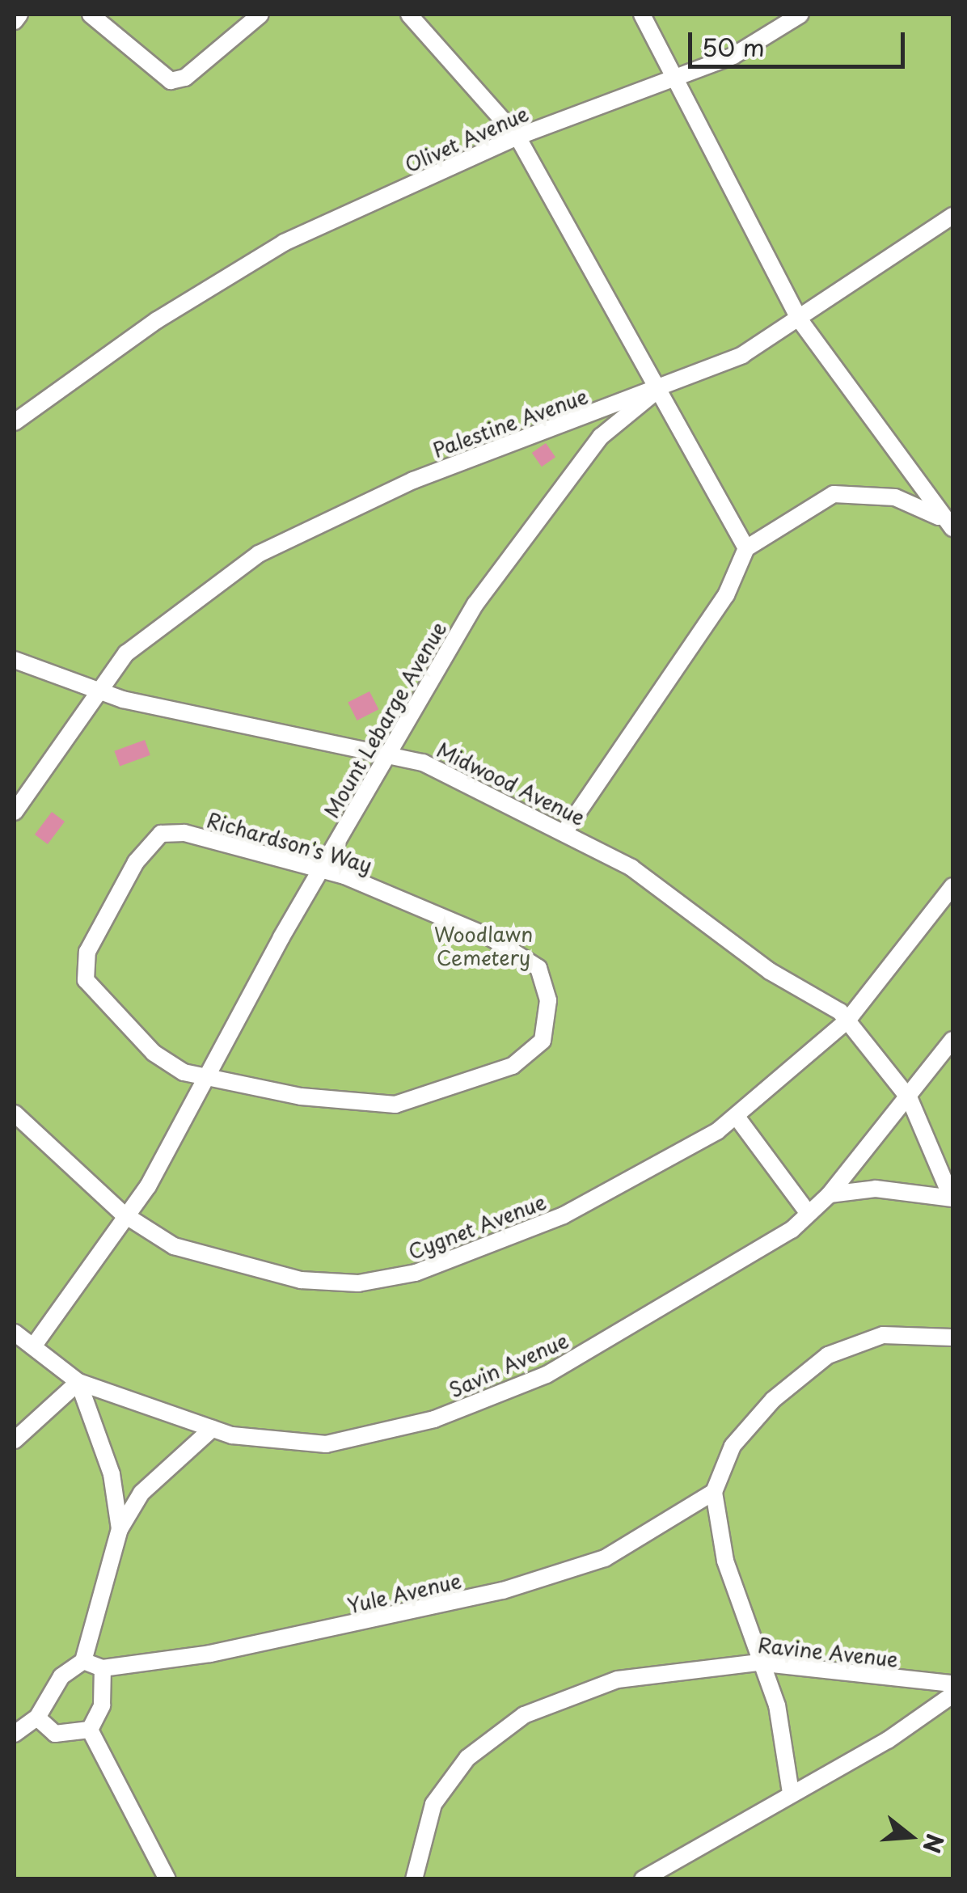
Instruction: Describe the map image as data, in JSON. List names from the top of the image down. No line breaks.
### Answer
{"streets":{"lane":["Olivet Avenue","Palestine Avenue","Mount Lebarge Avenue","Midwood Avenue","Richardson's Way","Cygnet Avenue","Savin Avenue","Yule Avenue","Ravine Avenue"]},"crossings":[["Palestine Avenue","Mount Lebarge Avenue"],["Palestine Avenue","Midwood Avenue"],["Mount Lebarge Avenue","Midwood Avenue"],["Mount Lebarge Avenue","Richardson's Way"],["Mount Lebarge Avenue","Cygnet Avenue"],["Mount Lebarge Avenue","Savin Avenue"],["Midwood Avenue","Cygnet Avenue"],["Midwood Avenue","Savin Avenue"]],"parks":["Woodlawn Cemetery"],"scale_bar":"50 m","north":"right"}
